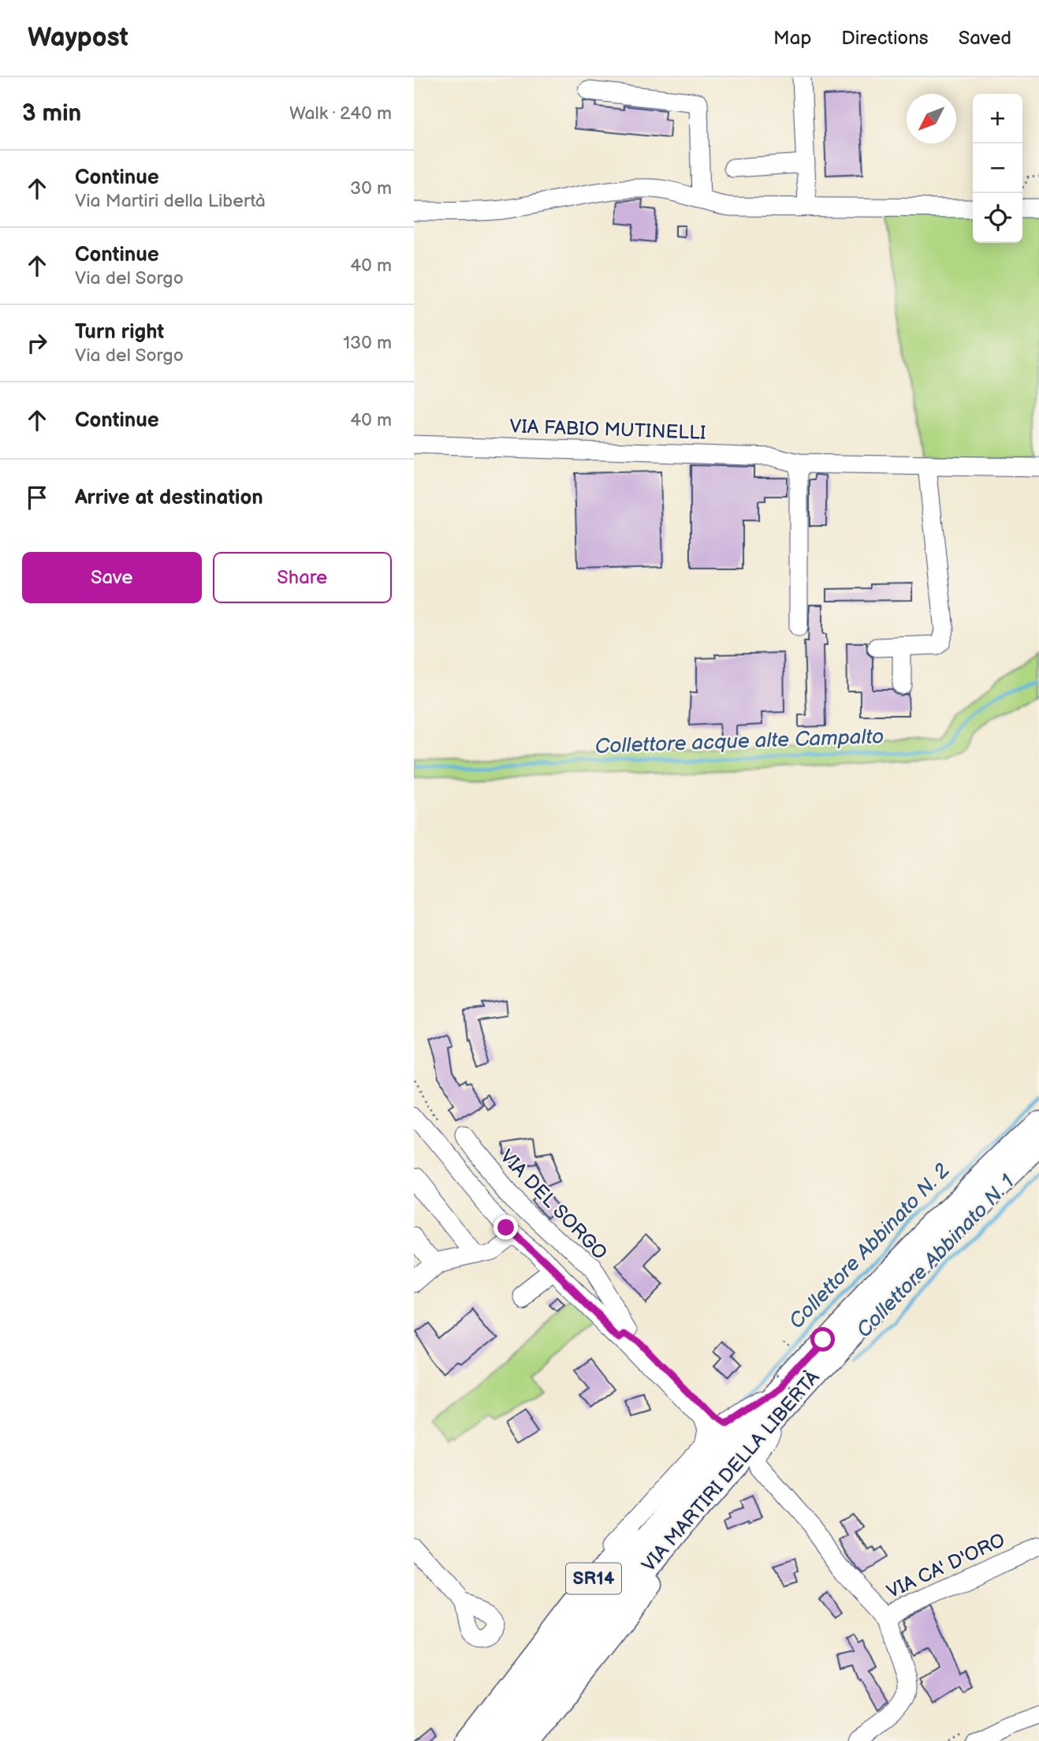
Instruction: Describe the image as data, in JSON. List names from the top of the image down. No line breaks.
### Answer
{"streets":{"main road":["VIA MARTIRI DELLA LIBERTÀ","SR14"],"street":["VIA FABIO MUTINELLI","VIA DEL SORGO","VIA CA' D'ORO"]},"crossings":[["VIA DEL SORGO","VIA MARTIRI DELLA LIBERTÀ"],["VIA DEL SORGO","SR14"],["VIA MARTIRI DELLA LIBERTÀ","SR14"]],"water":["Collettore acque alte Campalto","Collettore Abbinato N. 2","Collettore Abbinato N. 1"],"north":"bottom left","page":{"header":"Waypost","nav":["Map","Directions","Saved"],"heading":["3 min","Walk · 240 m"],"map_buttons":["+","−"],"list":[["Continue","Via Martiri della Libertà","30 m"],["Continue","Via del Sorgo","40 m"],["Turn right","Via del Sorgo","130 m"],["Continue","40 m"],"Arrive at destination"],"buttons":["Save","Share"]}}
